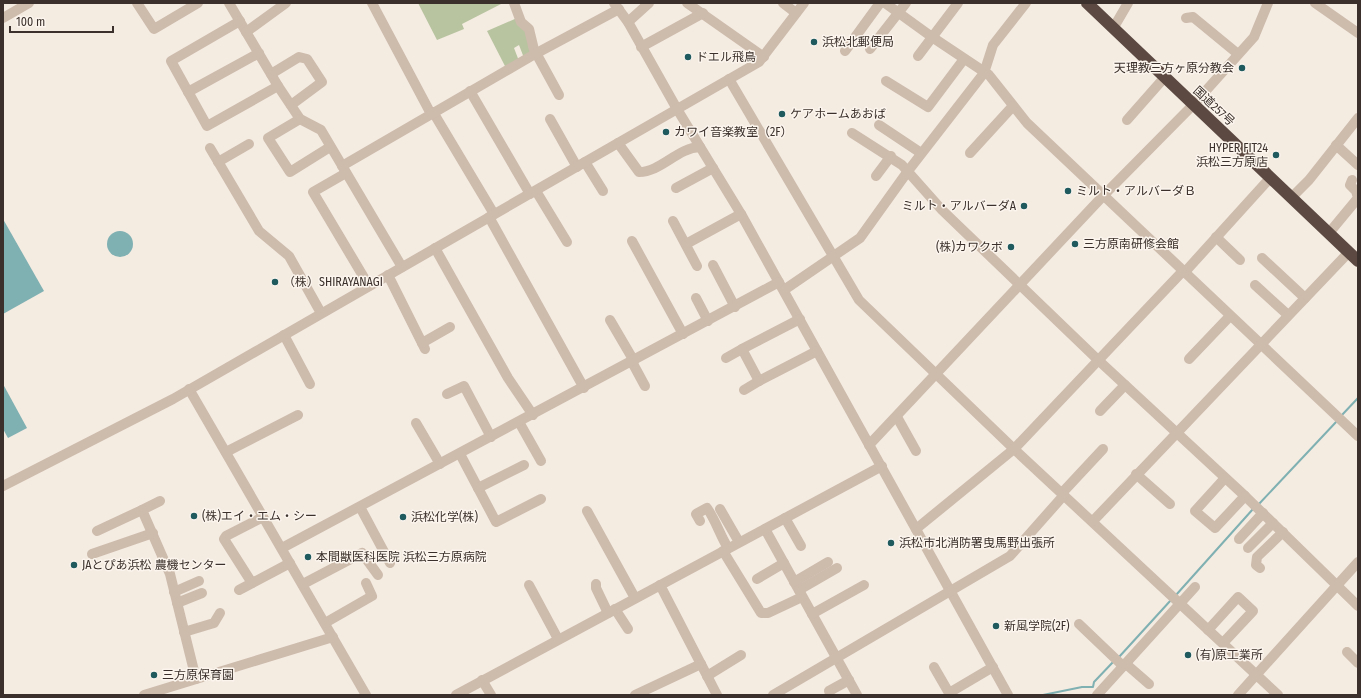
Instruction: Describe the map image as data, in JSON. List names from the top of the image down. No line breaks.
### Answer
{"streets":{"highway":["国道257号"]},"places":["浜松北郵便局","ドエル飛鳥","天理教三方ヶ原分教会","ケアホームあおば","カワイ音楽教室（2F）","HYPER FIT24 浜松三方原店","ミルト・アルバーダＢ","ミルト・アルバーダA","三方原南研修会館","(株)カワクボ","（株）SHIRAYANAGI","(株)エイ・エム・シー","浜松化学(株)","浜松市北消防署曳馬野出張所","本間獣医科医院 浜松三方原病院","JAとぴあ浜松 農機センター","新風学院(2F)","(有)原工業所","三方原保育園"],"scale_bar":"100 m"}
